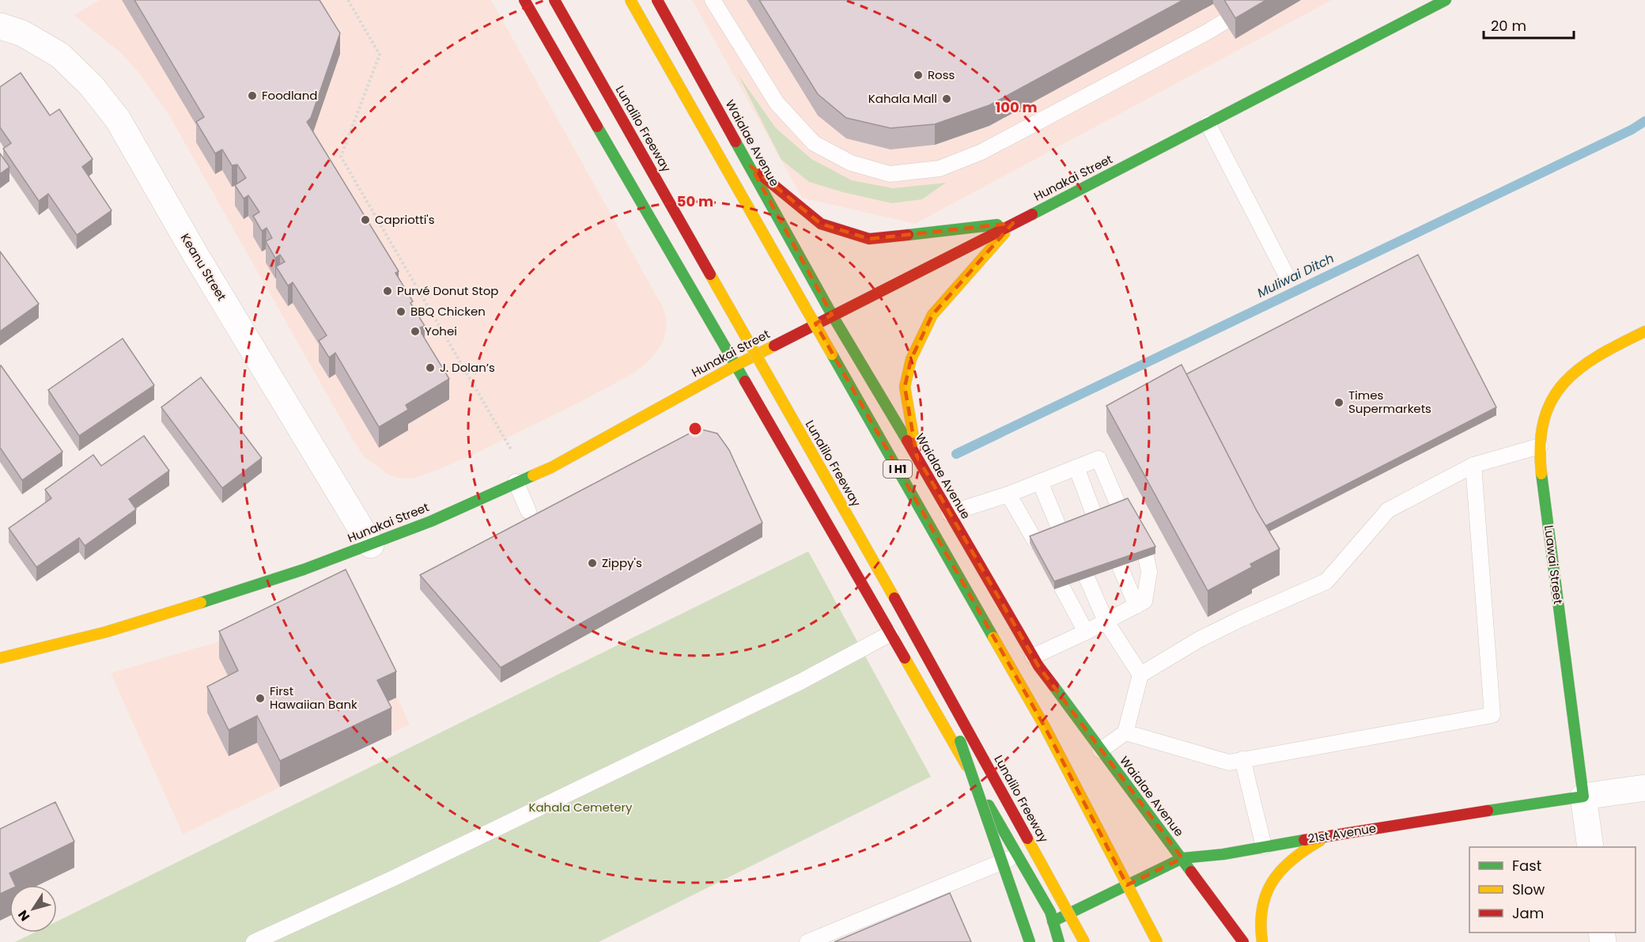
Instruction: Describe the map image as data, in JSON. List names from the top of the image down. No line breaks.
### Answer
{"streets":{"main road":["Lunalilo Freeway","Waialae Avenue","Hunakai Street","I H1","Luawai Street","21st Avenue"],"street":["Keanu Street"]},"crossings":[["Waialae Avenue","Hunakai Street"],["Waialae Avenue","21st Avenue"],["Hunakai Street","Keanu Street"],["Luawai Street","21st Avenue"]],"water":["Muliwai Ditch"],"parks":["Kahala Cemetery"],"places":["Ross","Foodland","Kahala Mall","Capriotti's","Purvé Donut Stop","BBQ Chicken","Yohei","J. Dolan’s","Times Supermarkets","Zippy's","First Hawaiian Bank"],"legend":["Fast","Slow","Jam"],"scale_bar":"20 m","north":"bottom left","rings":["100 m","50 m"]}
